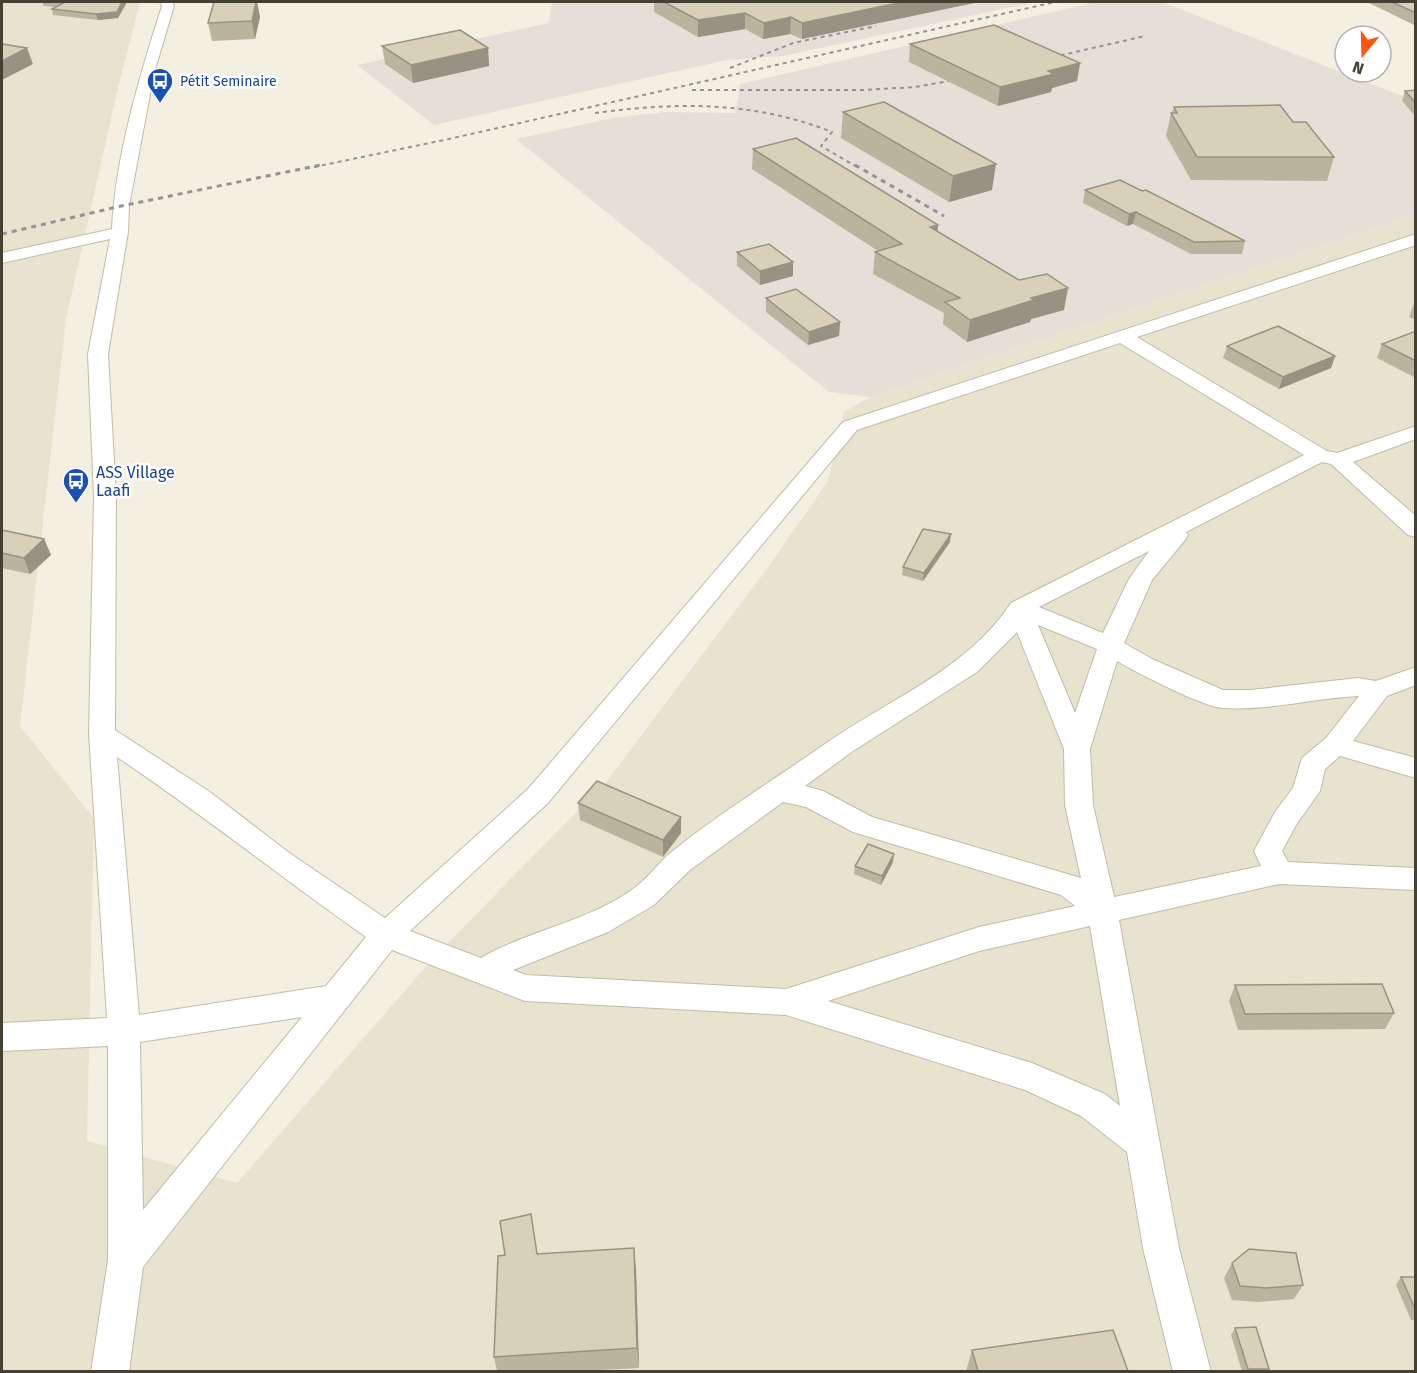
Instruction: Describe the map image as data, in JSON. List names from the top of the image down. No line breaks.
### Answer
{"places":{"bus stop":["Pétit Seminaire","ASS Village Laafi"]},"north":"bottom"}
